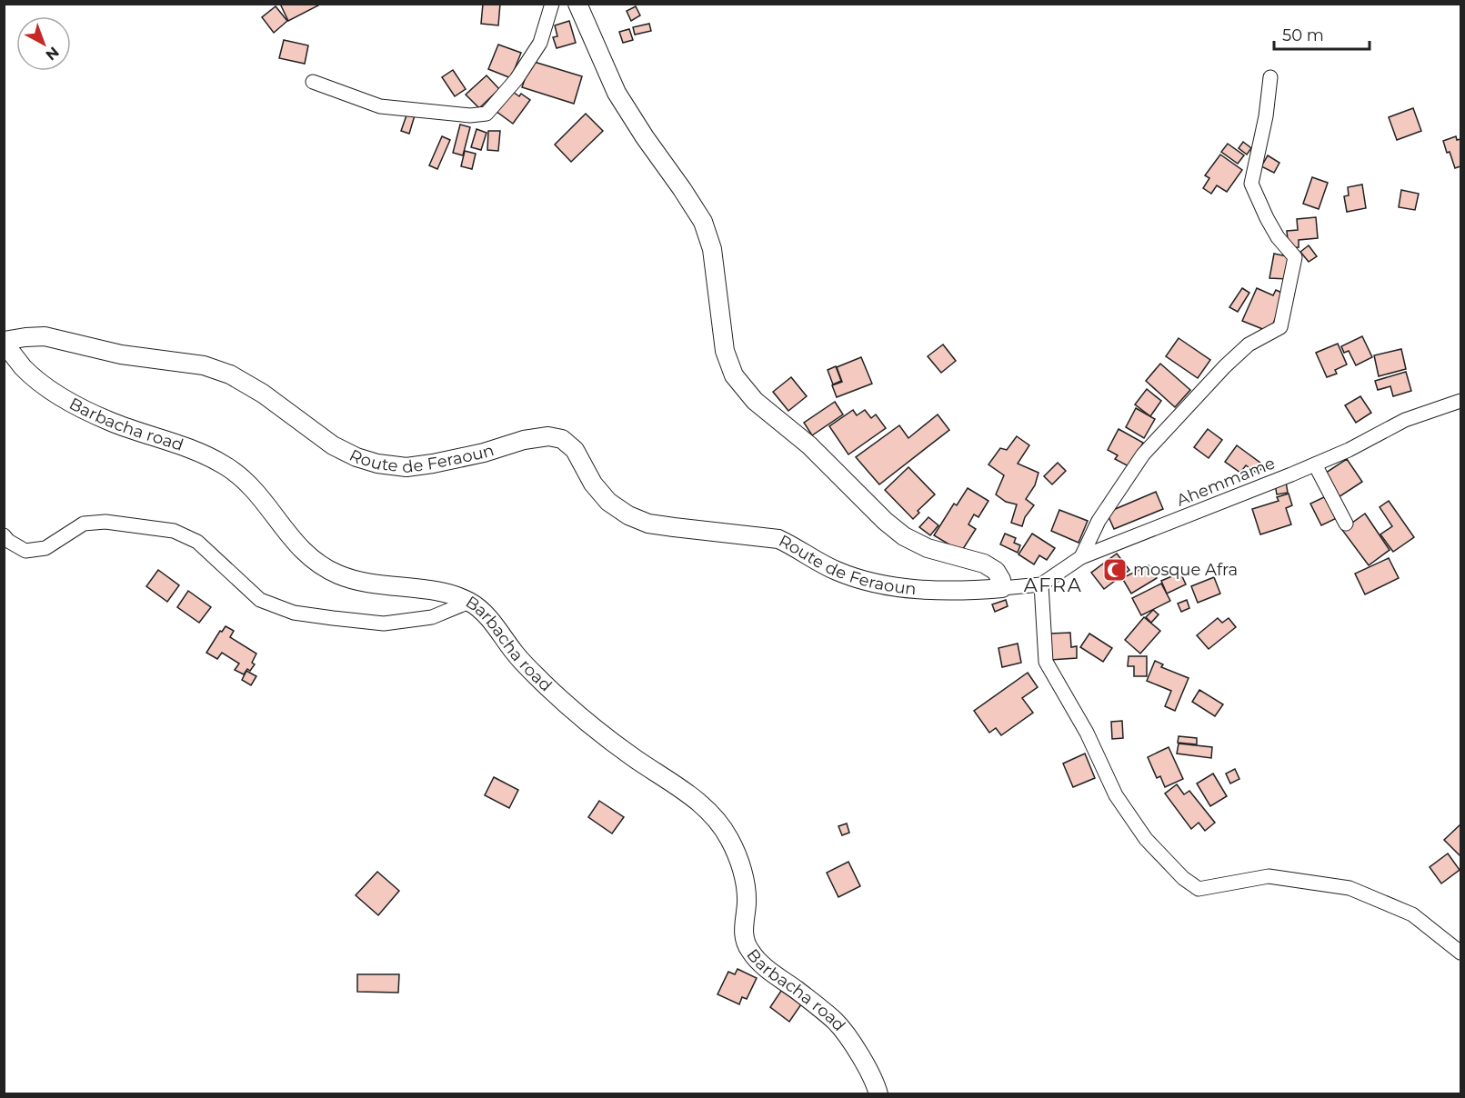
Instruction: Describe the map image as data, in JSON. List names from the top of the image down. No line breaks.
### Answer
{"streets":{"main road":["Barbacha road","Route de Feraoun"],"street":["Ahemmame"]},"crossings":[["Barbacha road","Route de Feraoun"],["Route de Feraoun","Ahemmame"]],"districts":["AFRA"],"places":{"mosque":["mosque Afra"]},"scale_bar":"50 m","north":"bottom right"}
